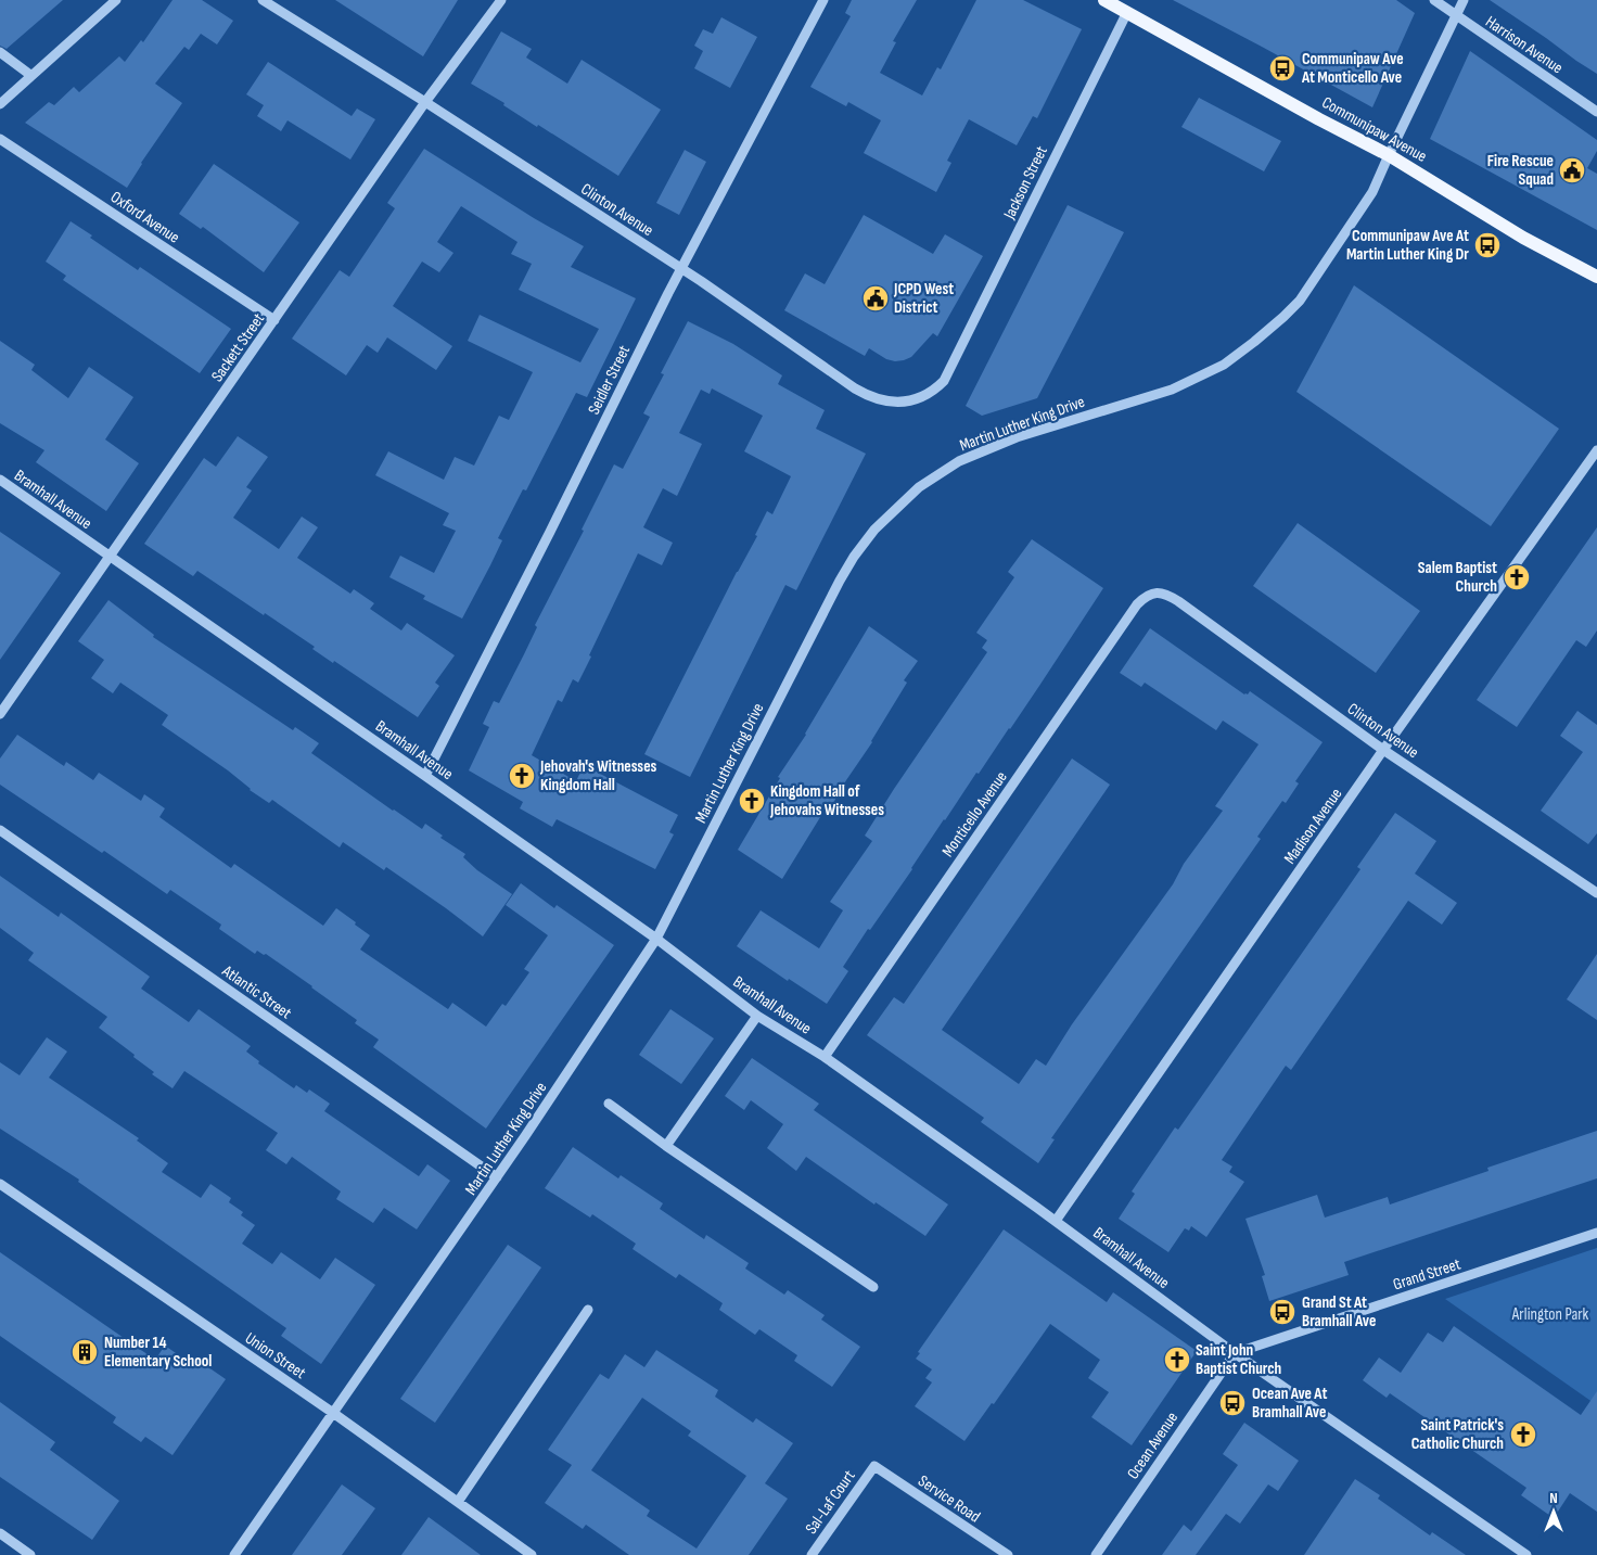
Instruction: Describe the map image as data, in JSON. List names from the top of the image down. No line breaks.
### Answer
{"streets":{"main road":["Communipaw Avenue"],"street":["Harrison Avenue","Jackson Street","Clinton Avenue","Oxford Avenue","Sackett Street","Seidler Street","Martin Luther King Drive","Bramhall Avenue","Monticello Avenue","Madison Avenue","Atlantic Street","Grand Street","Union Street","Ocean Avenue","Service Road","Sal-Laf Court"]},"crossings":[["Communipaw Avenue","Jackson Street"],["Communipaw Avenue","Martin Luther King Drive"],["Jackson Street","Clinton Avenue"],["Clinton Avenue","Sackett Street"],["Clinton Avenue","Seidler Street"],["Clinton Avenue","Monticello Avenue"],["Clinton Avenue","Madison Avenue"],["Oxford Avenue","Sackett Street"],["Sackett Street","Bramhall Avenue"],["Seidler Street","Bramhall Avenue"],["Martin Luther King Drive","Bramhall Avenue"],["Martin Luther King Drive","Atlantic Street"],["Martin Luther King Drive","Union Street"],["Bramhall Avenue","Monticello Avenue"],["Bramhall Avenue","Madison Avenue"],["Bramhall Avenue","Grand Street"],["Bramhall Avenue","Ocean Avenue"],["Grand Street","Ocean Avenue"],["Service Road","Sal-Laf Court"]],"parks":["Arlington Park"],"places":{"bus stop":["Communipaw Ave At Monticello Ave","Communipaw Ave At Martin Luther King Dr","Grand St At Bramhall Ave","Ocean Ave At Bramhall Ave"],"public building":["Fire Rescue Squad","JCPD West District"],"church":["Salem Baptist Church","Jehovah's Witnesses Kingdom Hall","Kingdom Hall of Jehovahs Witnesses","Saint John Baptist Church","Saint Patrick's Catholic Church"],"building":["Number 14 Elementary School"]},"north":"top"}
